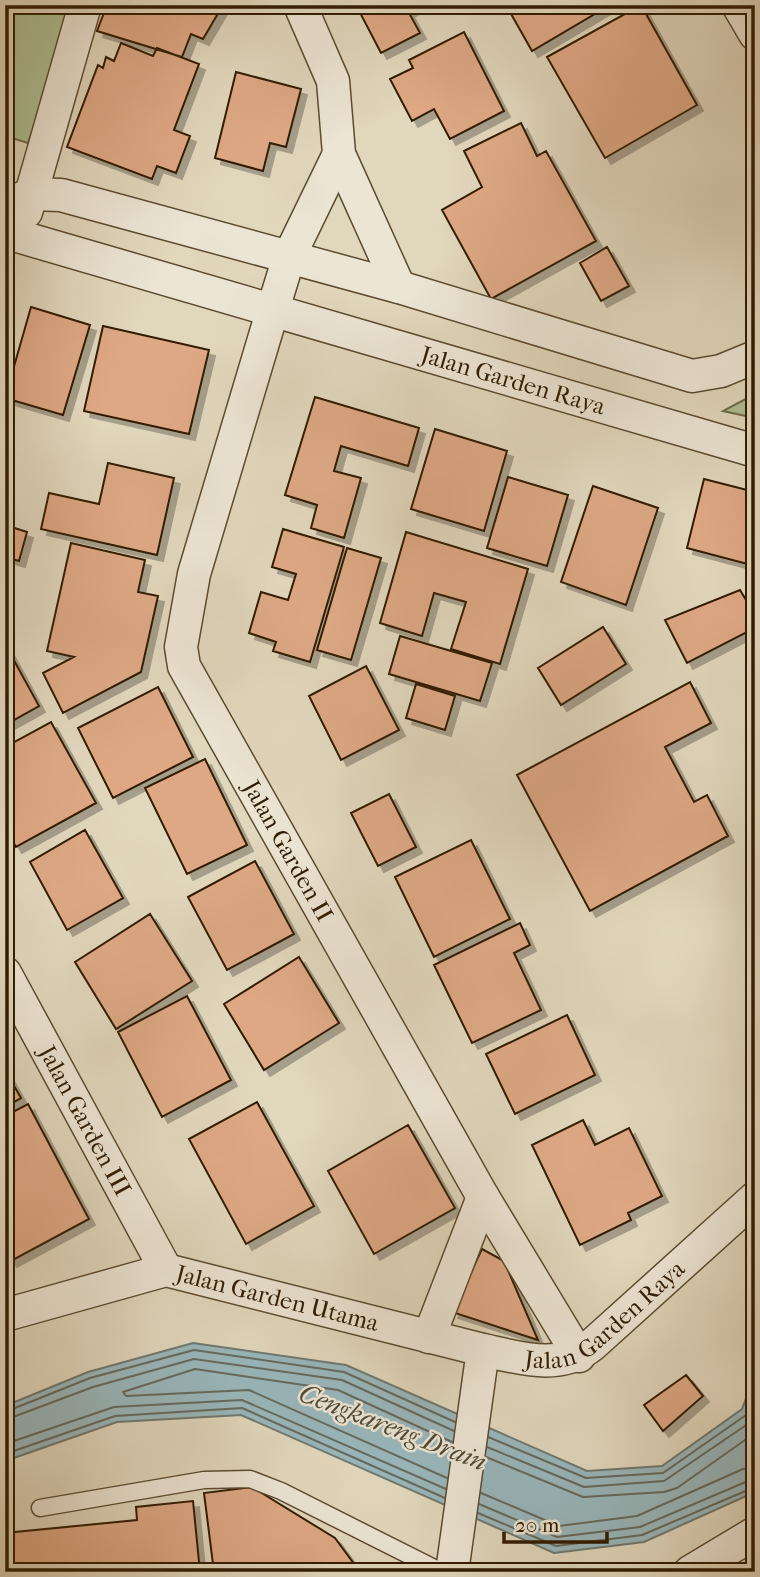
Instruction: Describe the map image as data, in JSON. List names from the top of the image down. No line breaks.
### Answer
{"streets":{"street":["Jalan Garden Raya","Jalan Garden II","Jalan Garden III","Jalan Garden Utama"]},"crossings":[["Jalan Garden Raya","Jalan Garden II"],["Jalan Garden Raya","Jalan Garden Utama"],["Jalan Garden III","Jalan Garden Utama"]],"water":["Cengkareng Drain"],"scale_bar":"20 m"}
